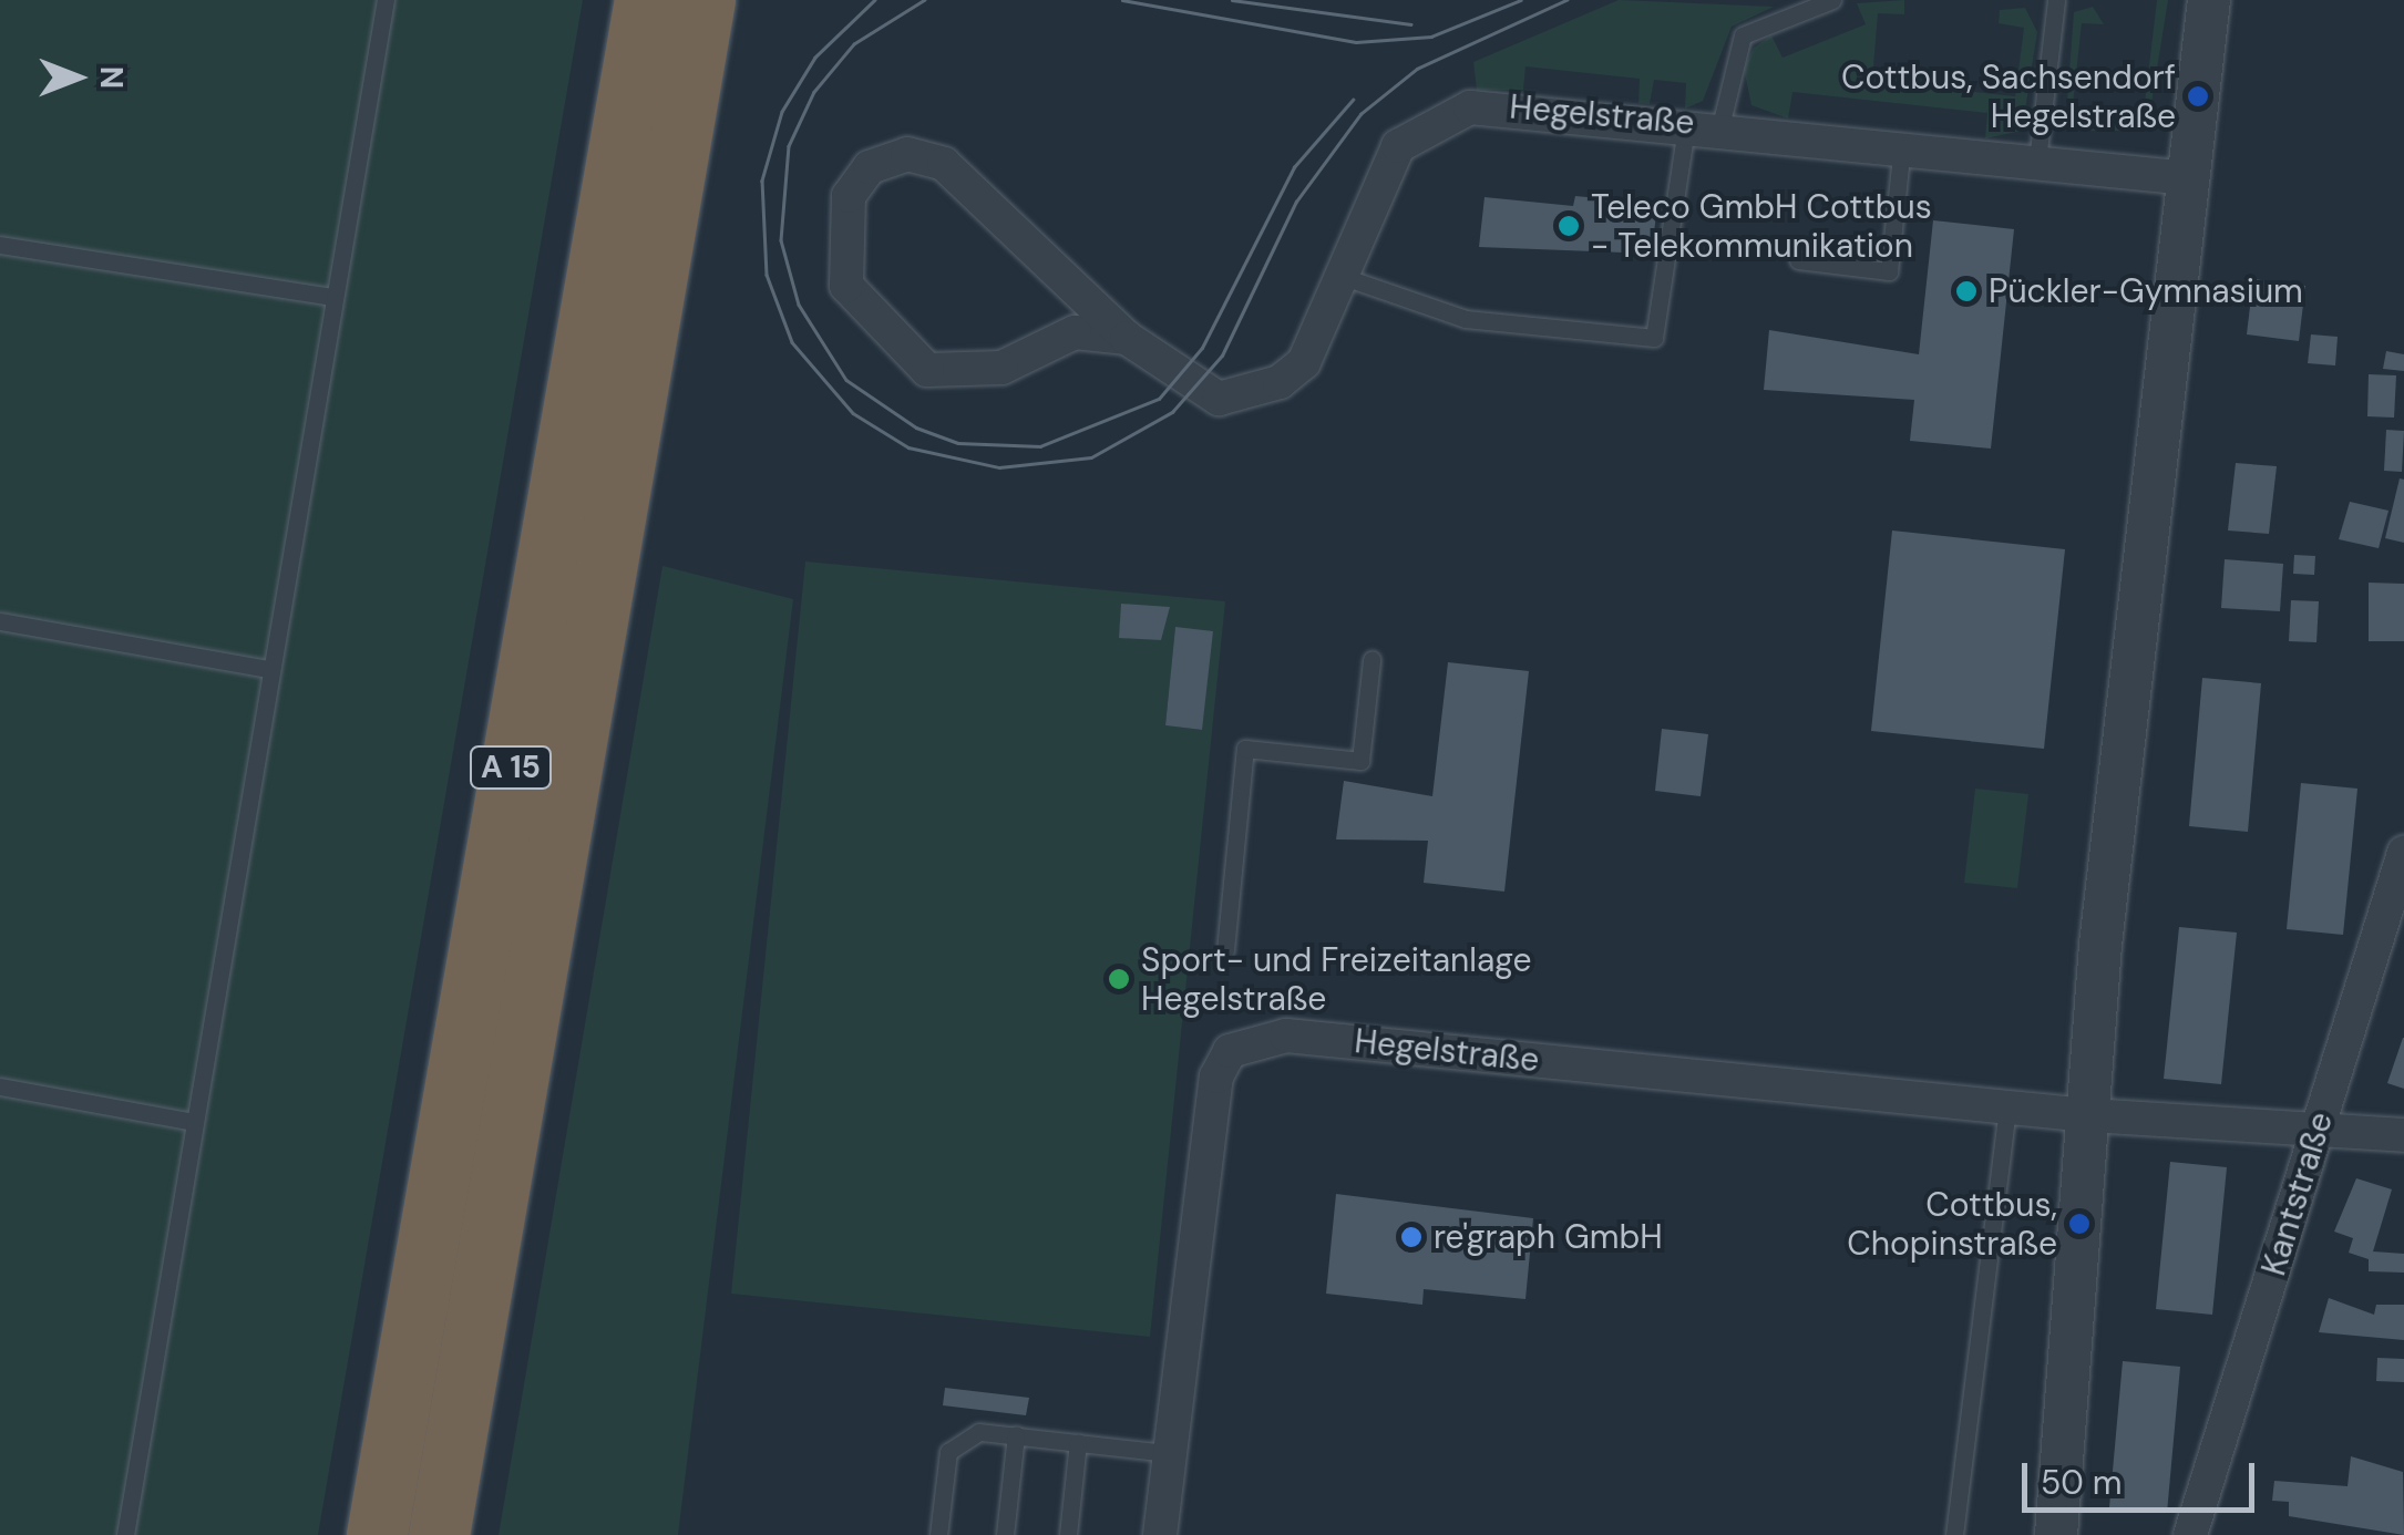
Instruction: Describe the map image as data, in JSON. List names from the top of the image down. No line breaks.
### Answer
{"streets":{"highway":["A 15"],"street":["Hegelstraße","Kantstraße"]},"crossings":[["Hegelstraße","Kantstraße"]],"places":["Cottbus, Sachsendorf Hegelstraße","Teleco GmbH Cottbus - Telekommunikation","Pückler-Gymnasium","Sport- und Freizeitanlage Hegelstraße","Cottbus, Chopinstraße","re'graph GmbH"],"scale_bar":"50 m","north":"right"}
